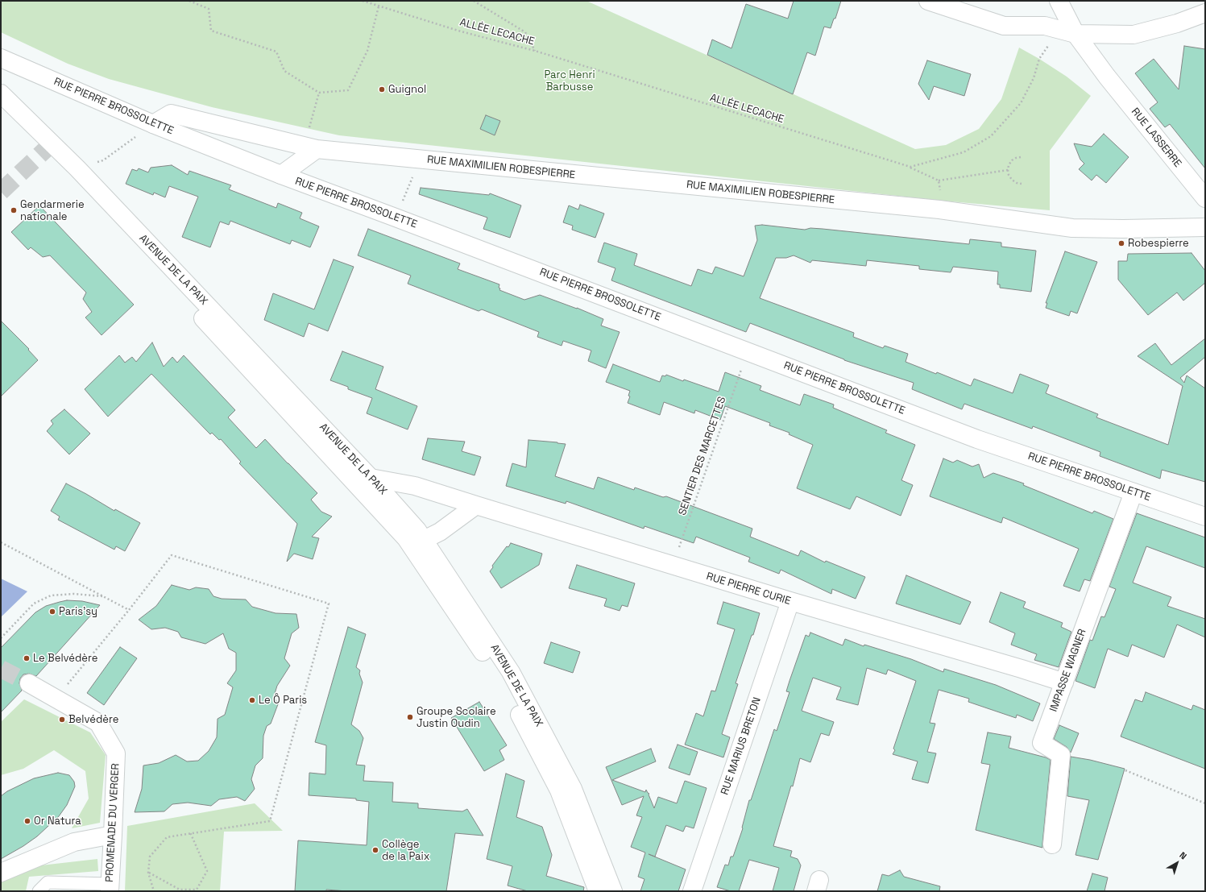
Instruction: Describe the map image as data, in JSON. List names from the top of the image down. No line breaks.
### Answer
{"streets":{"street":["RUE PIERRE BROSSOLETTE","RUE LASSERRE","RUE MAXIMILIEN ROBESPIERRE","AVENUE DE LA PAIX","RUE PIERRE CURIE","IMPASSE WAGNER","RUE MARIUS BRETON","PROMENADE DU VERGER"],"path":["ALLÉE LECACHE","SENTIER DES MARCETTES"]},"crossings":[["RUE PIERRE BROSSOLETTE","RUE MAXIMILIEN ROBESPIERRE"],["RUE PIERRE BROSSOLETTE","SENTIER DES MARCETTES"],["RUE PIERRE BROSSOLETTE","IMPASSE WAGNER"],["AVENUE DE LA PAIX","RUE PIERRE CURIE"],["SENTIER DES MARCETTES","RUE PIERRE CURIE"],["RUE PIERRE CURIE","IMPASSE WAGNER"],["RUE PIERRE CURIE","RUE MARIUS BRETON"]],"parks":["Parc Henri Barbusse"],"places":["Guignol","Gendarmerie nationale","Robespierre","Paris'sy","Le Belvédère","Le Ô Paris","Groupe Scolaire Justin Oudin","Belvédère","Or Natura","Collège de la Paix"],"north":"top right"}
